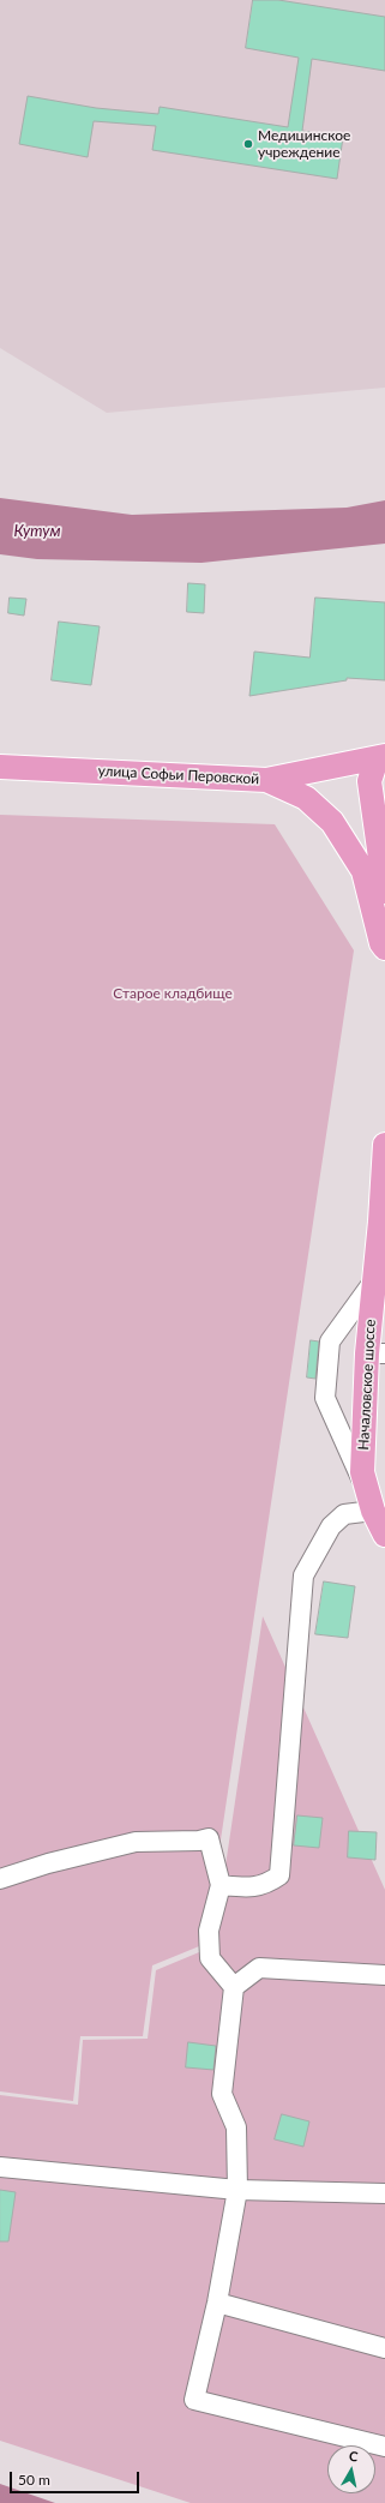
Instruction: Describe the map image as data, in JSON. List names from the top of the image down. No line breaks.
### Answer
{"streets":{"main road":["улица Софьи Перовской","Началовское шоссе"]},"water":["Кутум"],"parks":["Старое кладбище"],"places":["Медицинское учреждение"],"scale_bar":"50 m","north":"top"}
